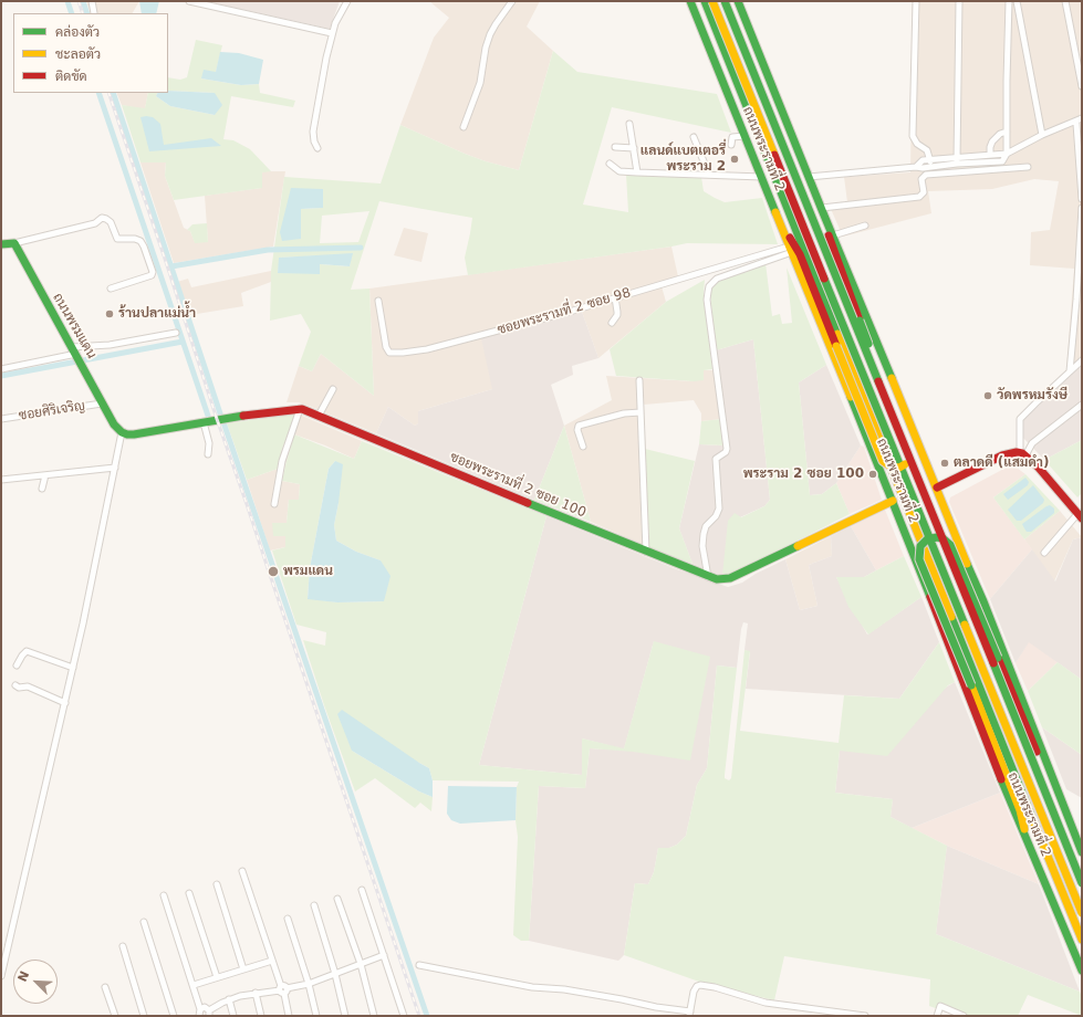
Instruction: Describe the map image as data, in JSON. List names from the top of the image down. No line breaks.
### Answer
{"streets":{"main road":["ถนนพระรามที่ 2","ถนนพรมแดน","ซอยพระรามที่ 2 ซอย 100"],"street":["ซอยพระรามที่ 2 ซอย 98","ซอยศิริเจริญ"]},"crossings":[["ถนนพระรามที่ 2","ซอยพระรามที่ 2 ซอย 98"],["ถนนพระรามที่ 2","ซอยพระรามที่ 2 ซอย 100"],["ถนนพรมแดน","ซอยศิริเจริญ"],["ถนนพรมแดน","ซอยพระรามที่ 2 ซอย 100"]],"places":["แลนด์แบตเตอรี่ พระราม 2","ร้านปลาแม่น้ำ","วัดพรหมรังษี","ตลาดดี (แสมดำ)","พระราม 2 ซอย 100","พรมแดน"],"legend":["คล่องตัว","ชะลอตัว","ติดขัด"],"north":"top left"}
